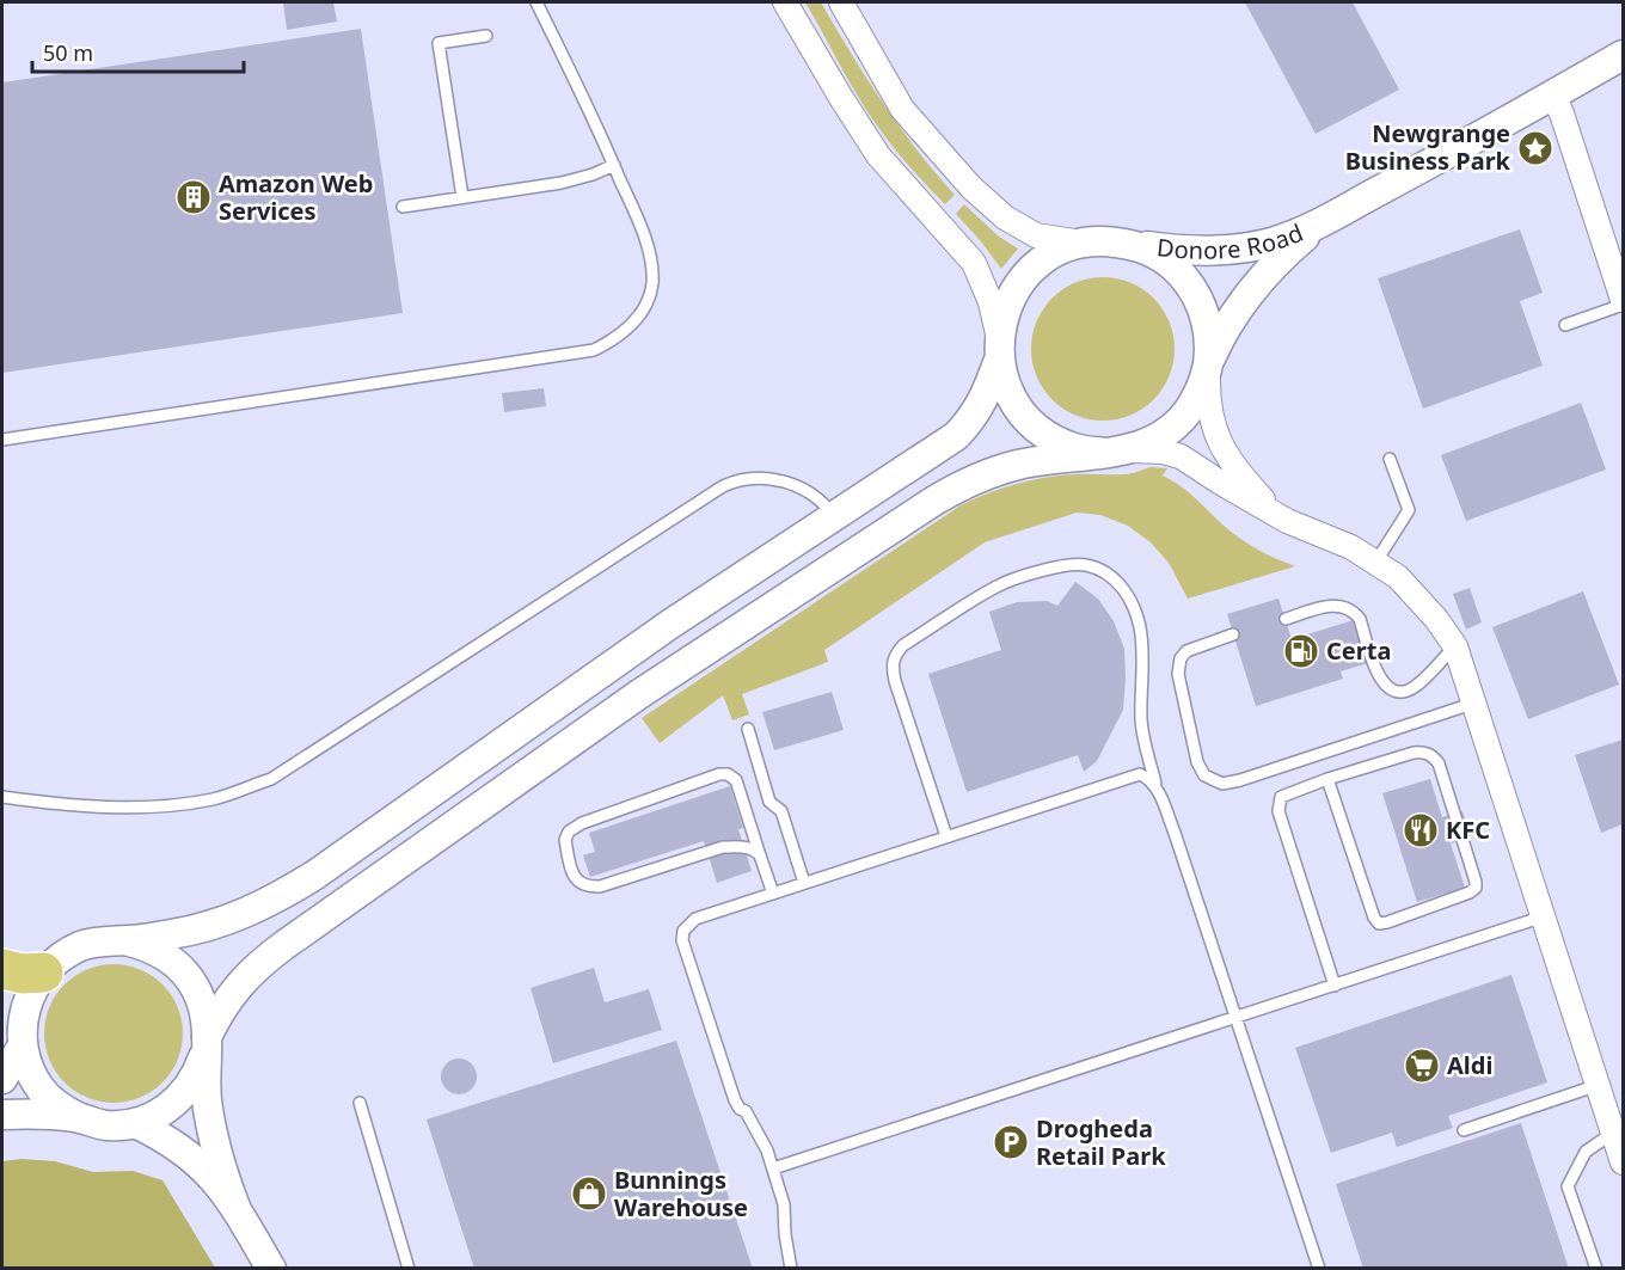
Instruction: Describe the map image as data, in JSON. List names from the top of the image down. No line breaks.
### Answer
{"streets":{"street":["Donore Road"]},"places":{"place":["Newgrange Business Park"],"building":["Amazon Web Services"],"fuel station":["Certa"],"restaurant":["KFC"],"supermarket":["Aldi"],"parking":["Drogheda Retail Park"],"shop":["Bunnings Warehouse"]},"scale_bar":"50 m"}
